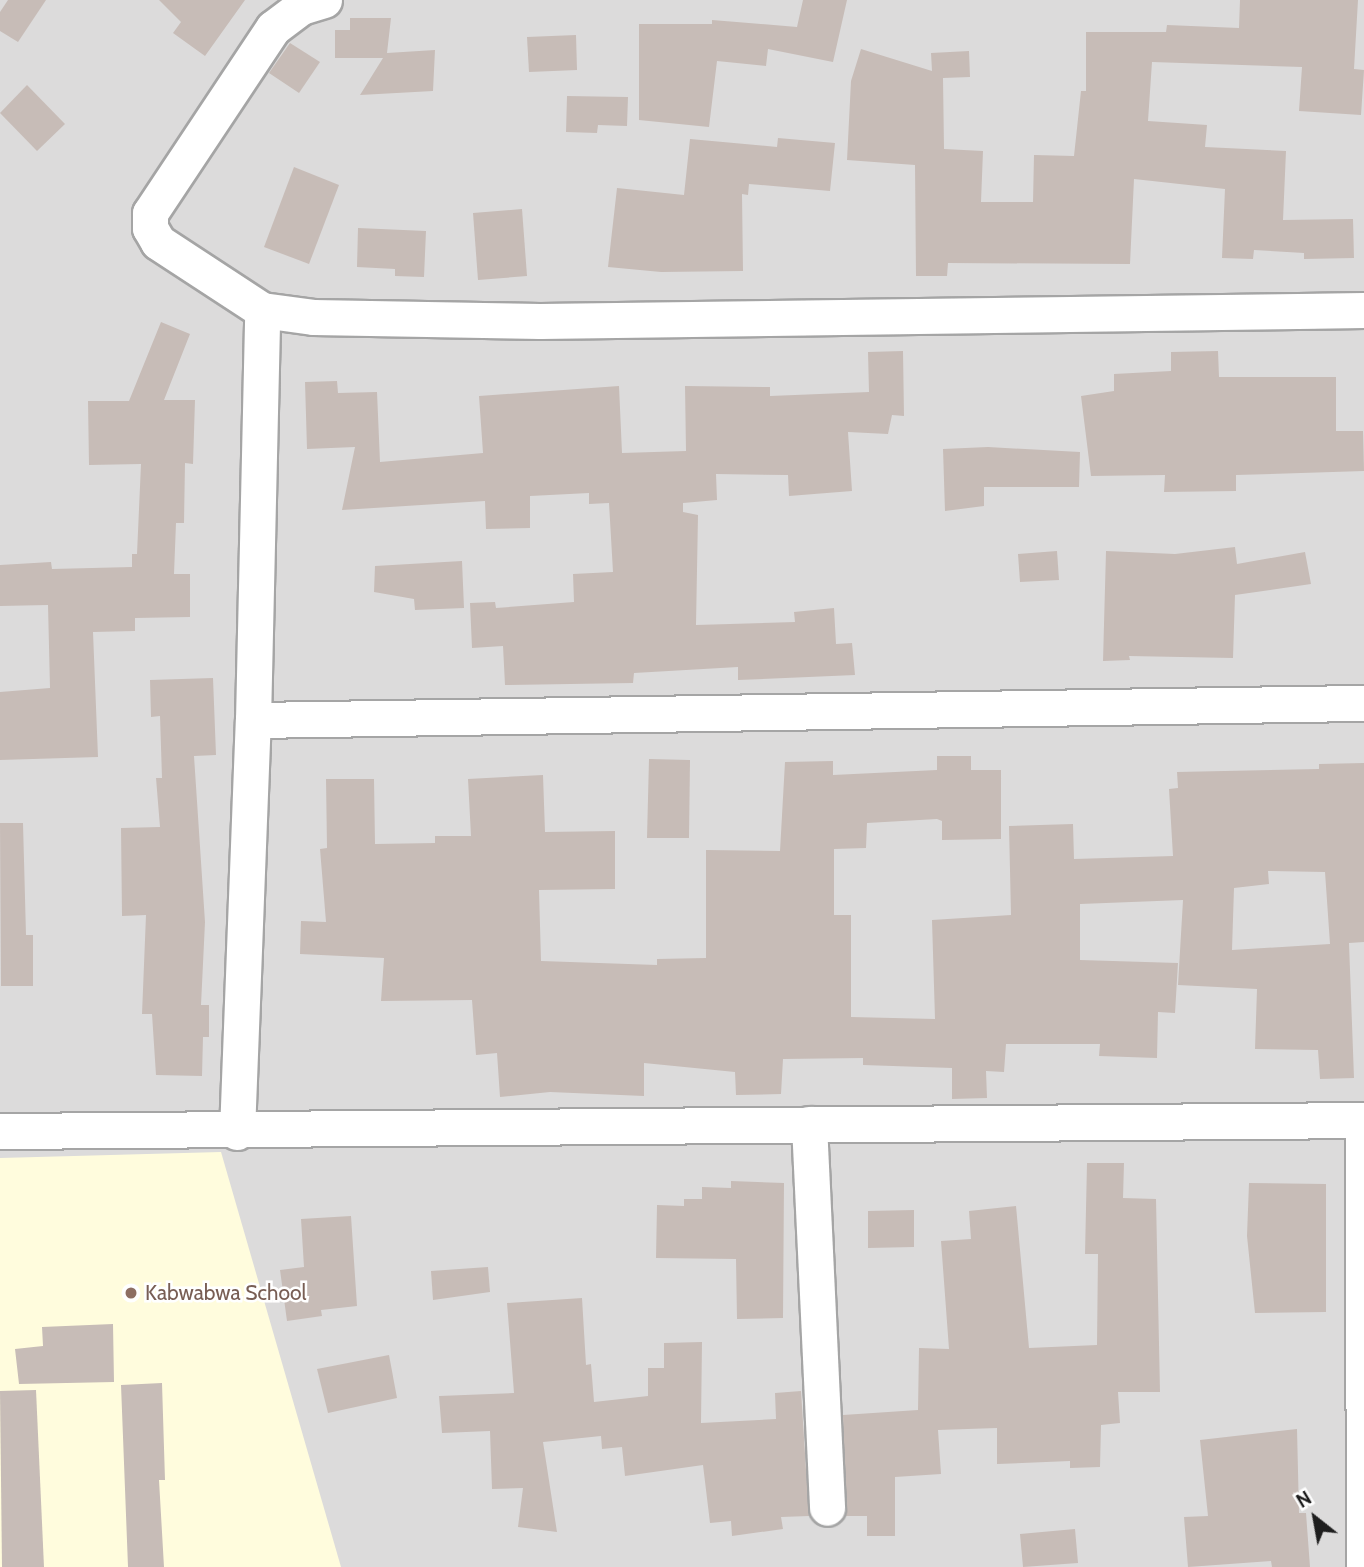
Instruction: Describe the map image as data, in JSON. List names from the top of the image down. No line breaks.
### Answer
{"places":["Kabwabwa School"],"north":"top left"}
